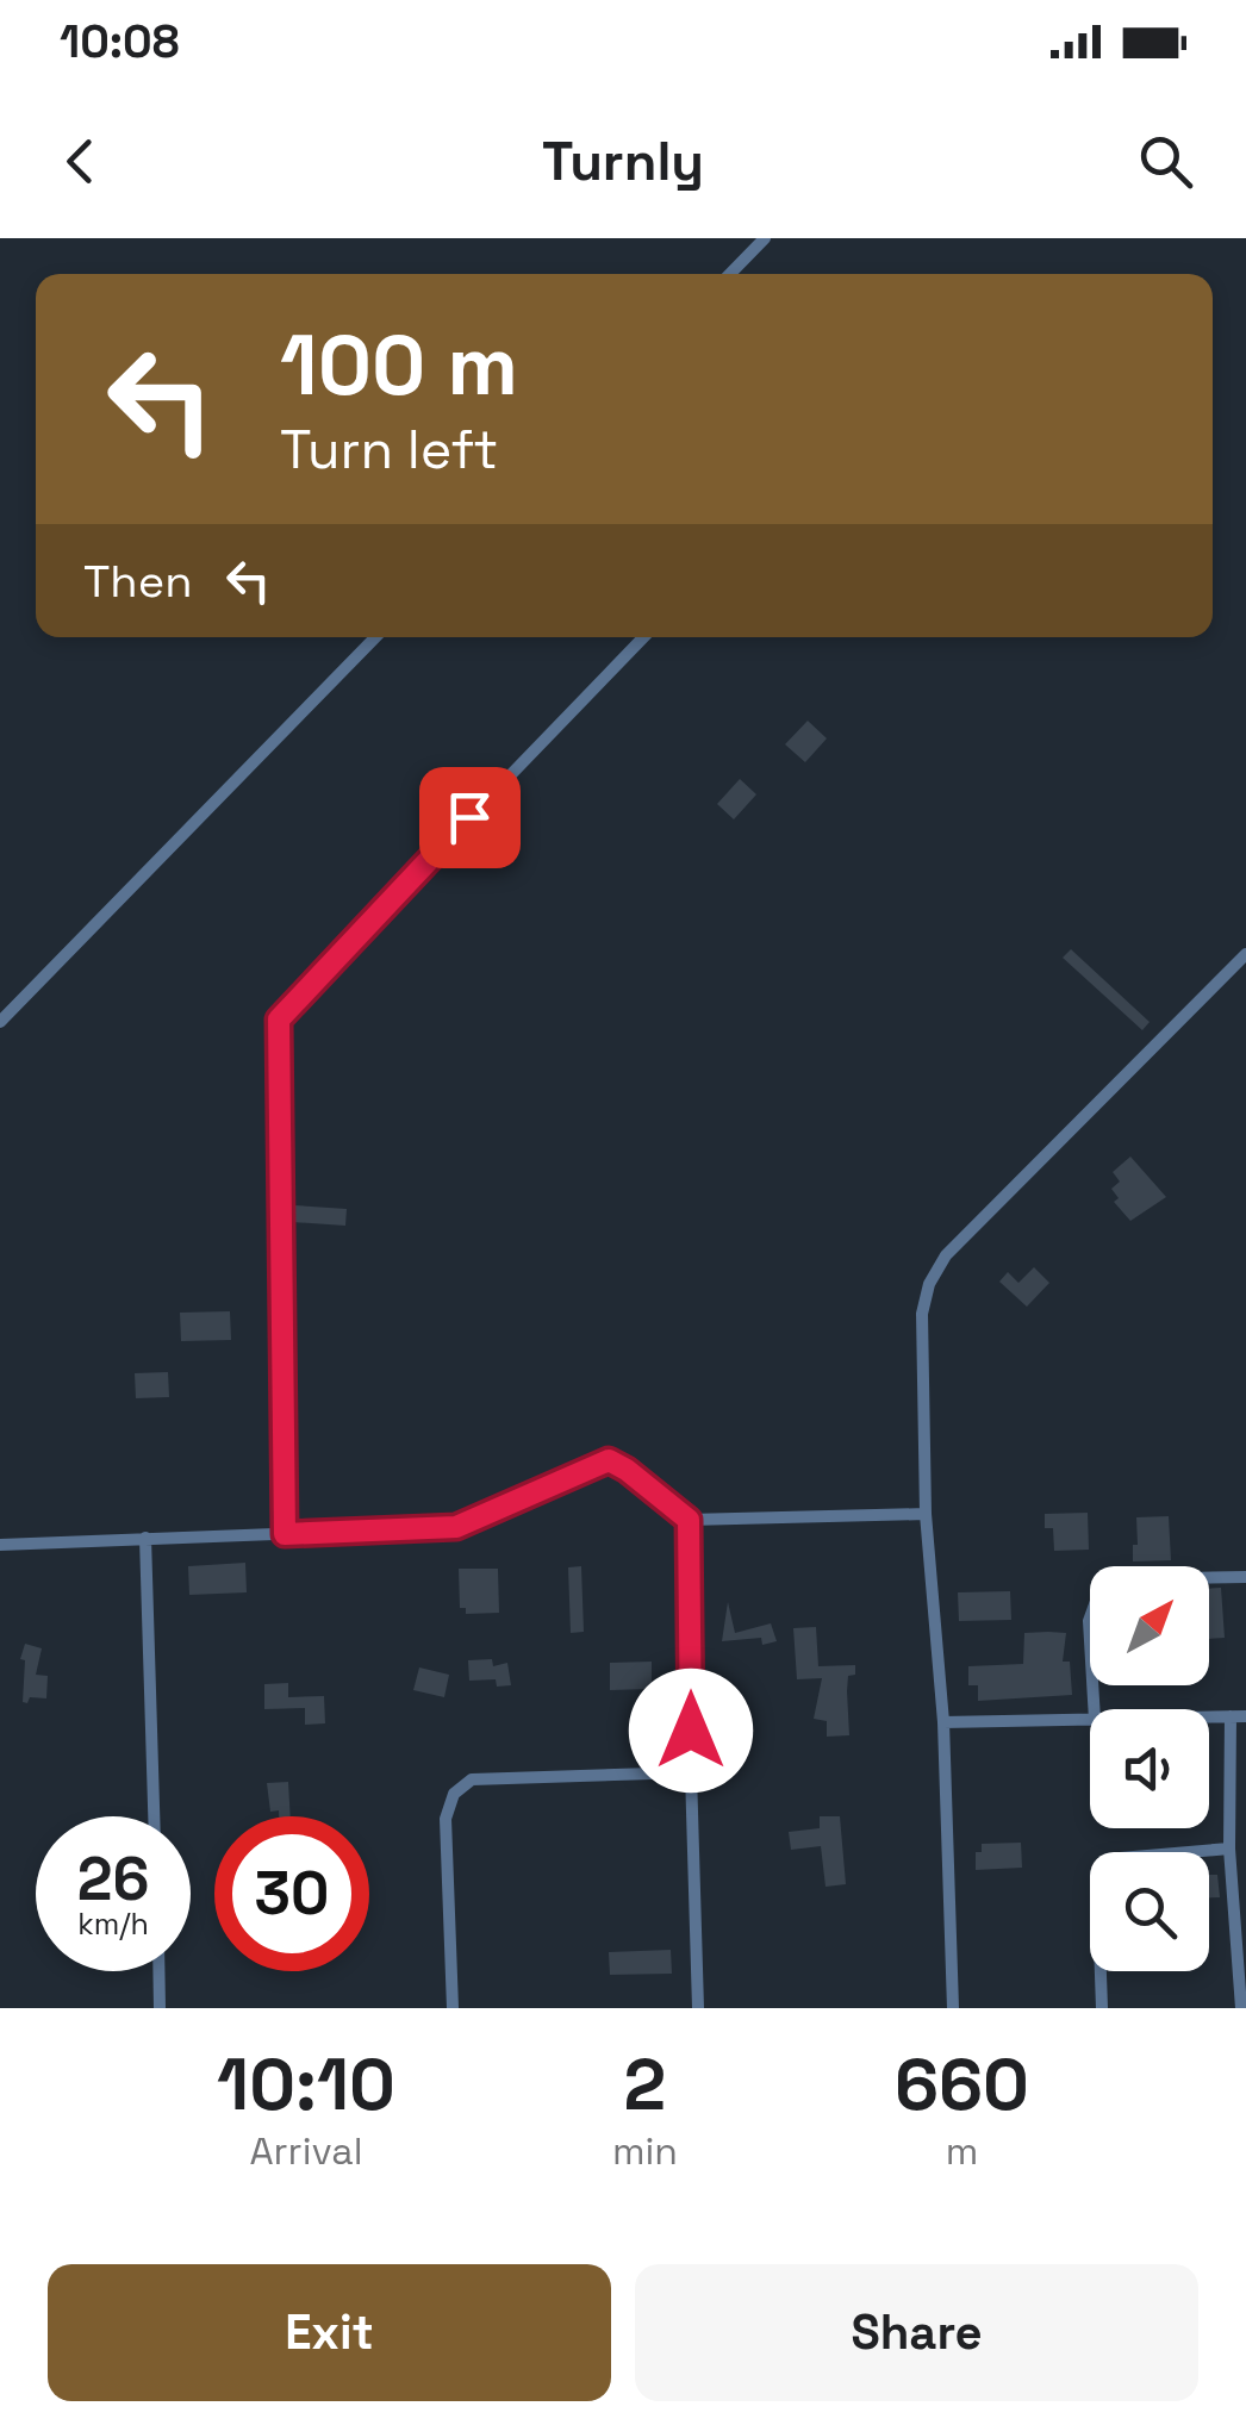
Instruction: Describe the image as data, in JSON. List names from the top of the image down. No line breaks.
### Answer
{"north":"top right","page":{"status":"10:08","header":"Turnly","turn":["100 m","Turn left"],"then":"Then","speed":"26 km/h","limit":"30","eta":["10:10","Arrival","2","min","660","m"],"buttons":["Exit","Share"]}}
